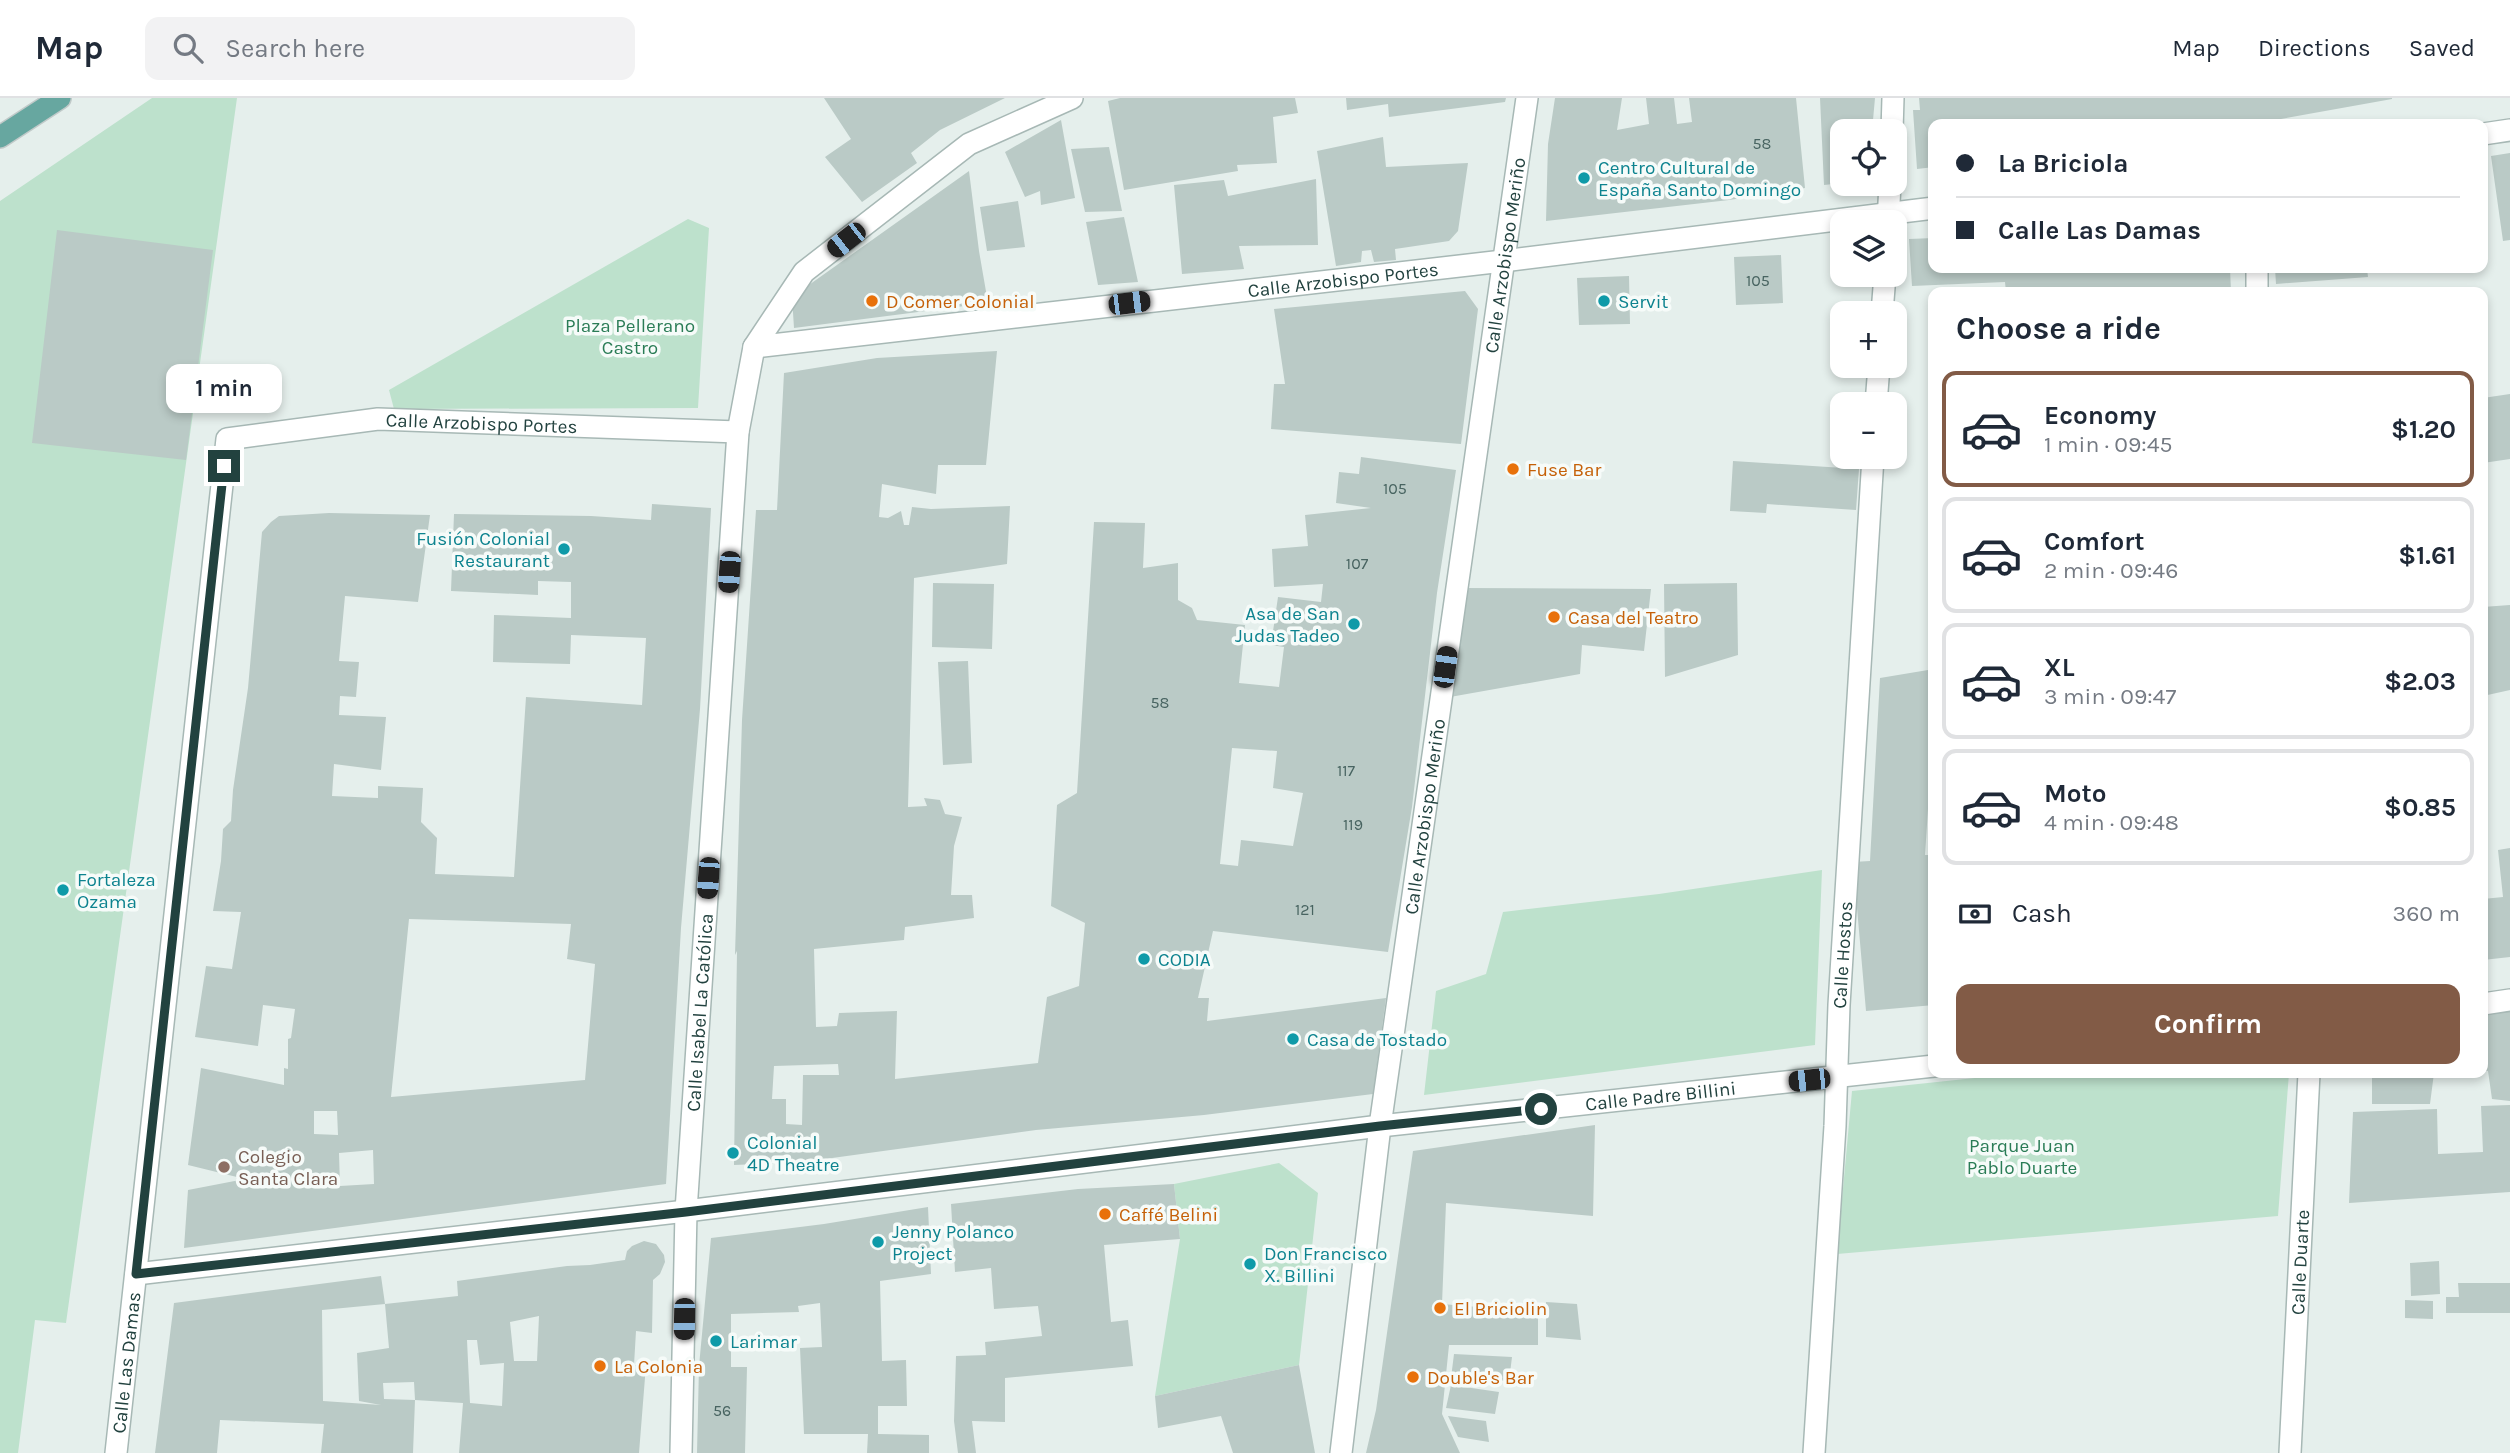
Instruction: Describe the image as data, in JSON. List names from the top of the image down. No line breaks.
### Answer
{"streets":{"street":["Calle Arzobispo Meriño","Calle Arzobispo Portes","Calle Hostos","Calle Isabel La Católica","Calle Padre Billini","Calle Duarte","Calle Las Damas"]},"crossings":[["Calle Arzobispo Meriño","Calle Arzobispo Portes"],["Calle Arzobispo Meriño","Calle Padre Billini"],["Calle Arzobispo Portes","Calle Isabel La Católica"],["Calle Arzobispo Portes","Calle Las Damas"],["Calle Hostos","Calle Padre Billini"],["Calle Isabel La Católica","Calle Padre Billini"],["Calle Padre Billini","Calle Las Damas"]],"parks":["Plaza Pellerano Castro","Parque Juan Pablo Duarte"],"places":["Centro Cultural de España Santo Domingo","D Comer Colonial","Servit","Fuse Bar","Fusión Colonial Restaurant","Casa del Teatro","Asa de San Judas Tadeo","Fortaleza Ozama","CODIA","Casa de Tostado","Colonial 4D Theatre","Colegio Santa Clara","Caffé Belini","Jenny Polanco Project","Don Francisco X. Billini","El Briciolin","Larimar","La Colonia","Double's Bar"],"house_numbers":["58","105","105","107","58","117","119","121","56"],"page":{"header":"Map","search":"Search here","nav":["Map","Directions","Saved"],"map_buttons":["+","−"],"banner":["La Briciola","Calle Las Damas"],"heading":"Choose a ride","bubble":"1 min","list":[{"name":"Economy","note":"1 min · 09:45","value":"$1.20"},{"name":"Comfort","note":"2 min · 09:46","value":"$1.61"},{"name":"XL","note":"3 min · 09:47","value":"$2.03"},{"name":"Moto","note":"4 min · 09:48","value":"$0.85"}],"pay":["Cash","360 m"],"buttons":"Confirm"}}
